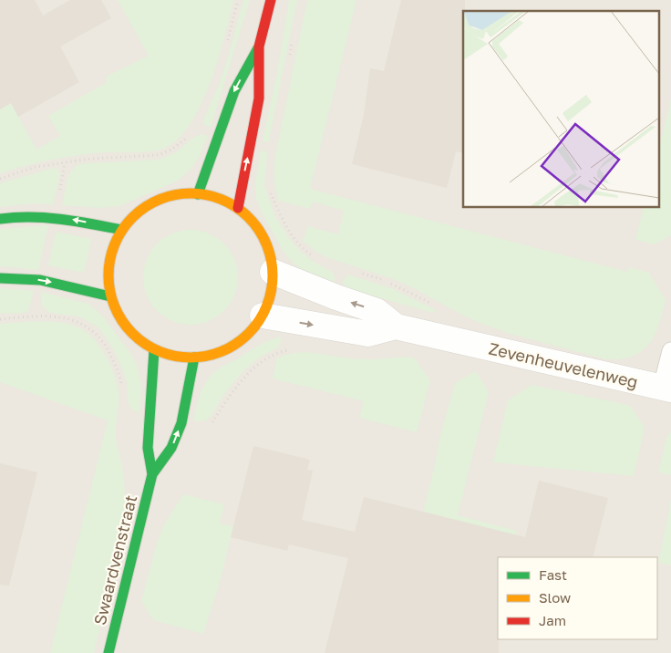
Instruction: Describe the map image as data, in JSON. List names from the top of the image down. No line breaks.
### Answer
{"streets":{"street":["Zevenheuvelenweg","Swaardvenstraat"]},"legend":["Fast","Slow","Jam"]}
